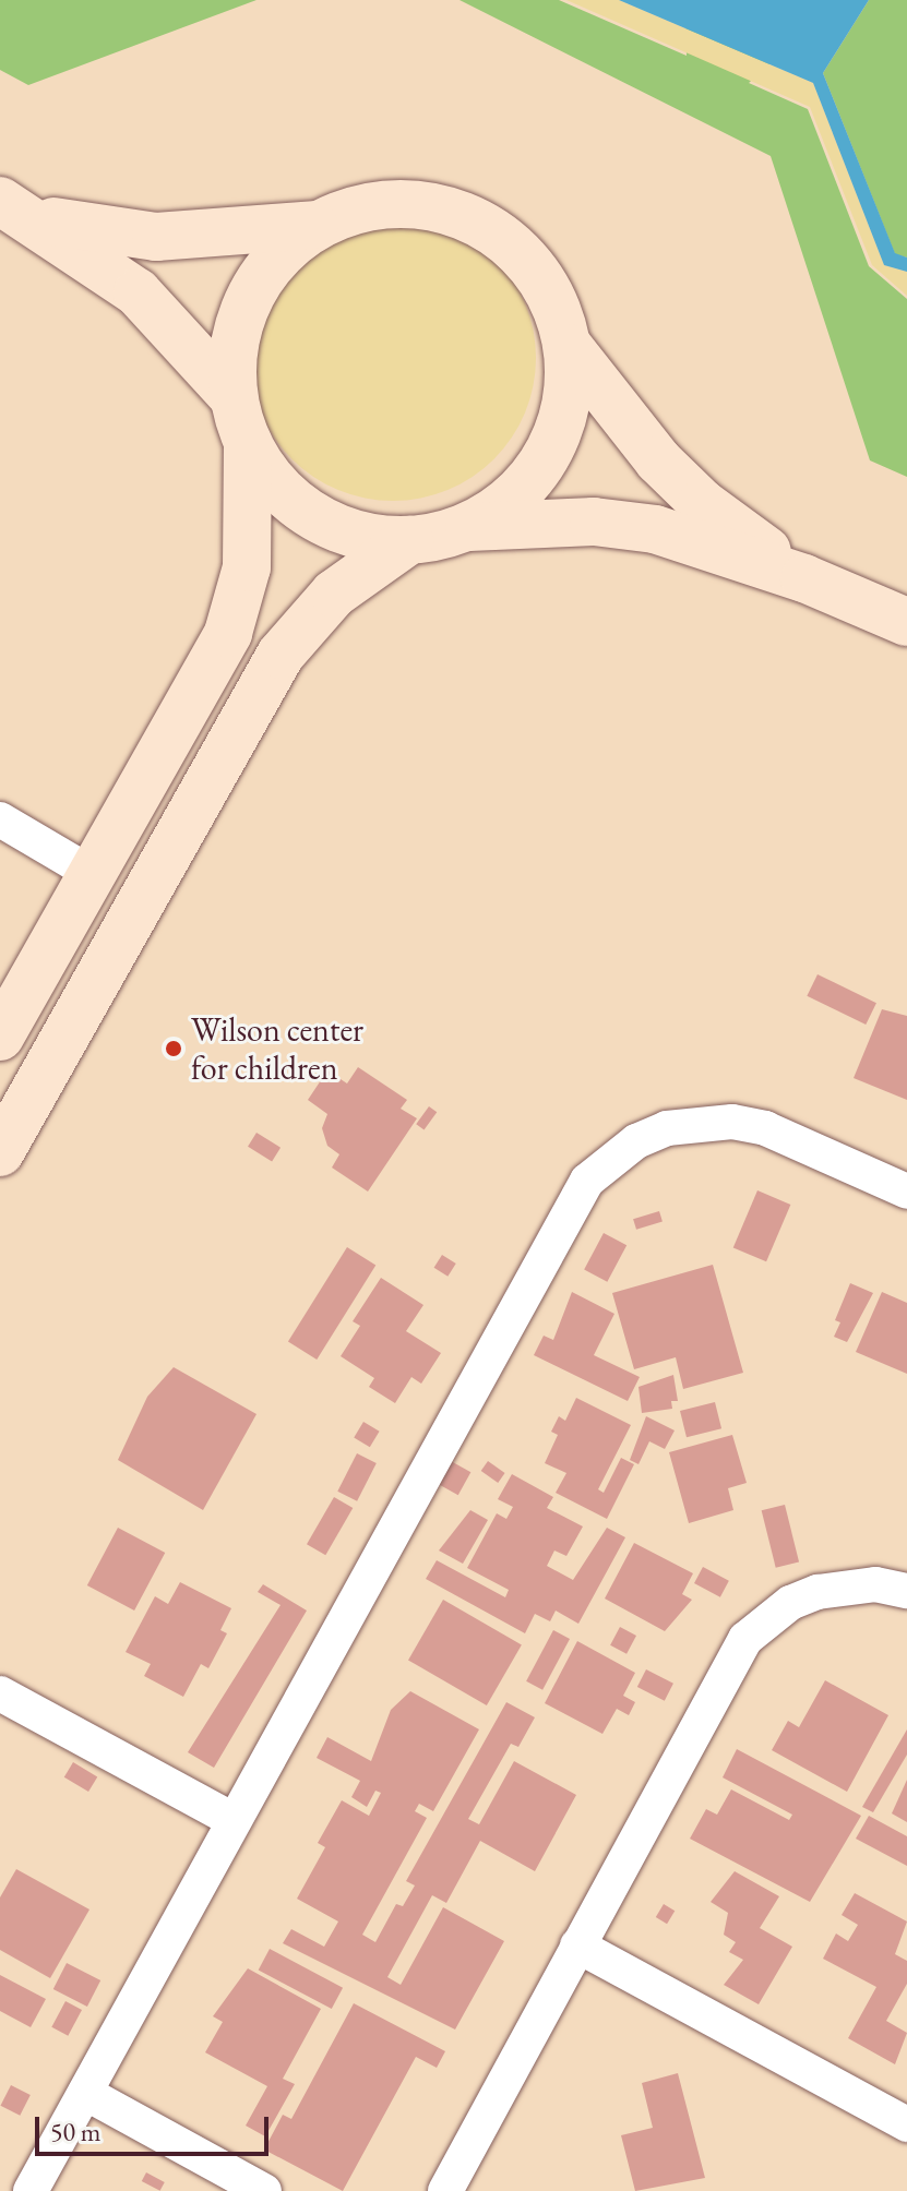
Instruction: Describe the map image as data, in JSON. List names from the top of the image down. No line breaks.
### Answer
{"places":["Wilson center for children"],"scale_bar":"50 m"}
